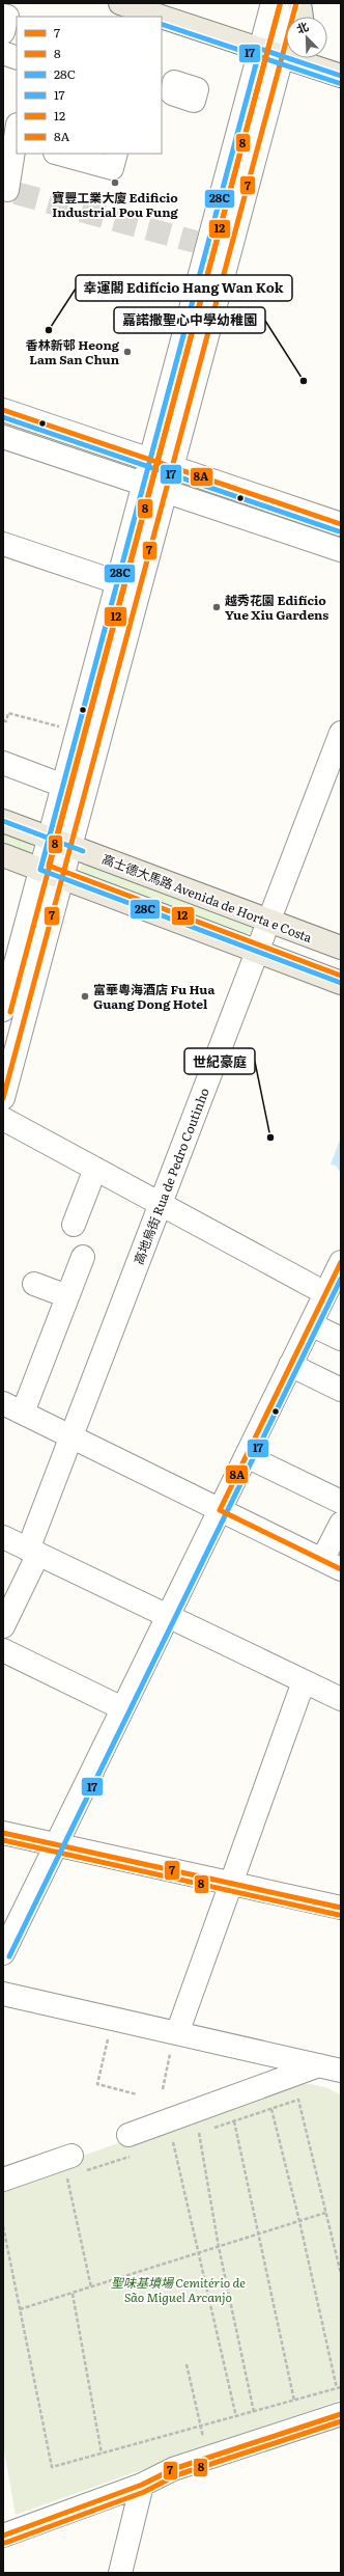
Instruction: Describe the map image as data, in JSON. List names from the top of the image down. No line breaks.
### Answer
{"streets":{"main road":["高士德大馬路 Avenida de Horta e Costa"],"street":["高地烏街 Rua de Pedro Coutinho"]},"crossings":[["高士德大馬路 Avenida de Horta e Costa","高地烏街 Rua de Pedro Coutinho"]],"parks":["聖味基墳場 Cemitério de São Miguel Arcanjo"],"places":["寶豐工業大廈 Edificio Industrial Pou Fung","幸運閣 Edifício Hang Wan Kok","香林新邨 Heong Lam San Chun","嘉諾撒聖心中學幼稚園","越秀花園 Edifício Yue Xiu Gardens","富華粵海酒店 Fu Hua Guang Dong Hotel","世紀豪庭"],"lines":["transit line 7","transit line 8","transit line 12","transit line 17","transit line 28C","transit line 8A"],"legend":["7","8","28C","17","12","8A"],"north":"top left"}
